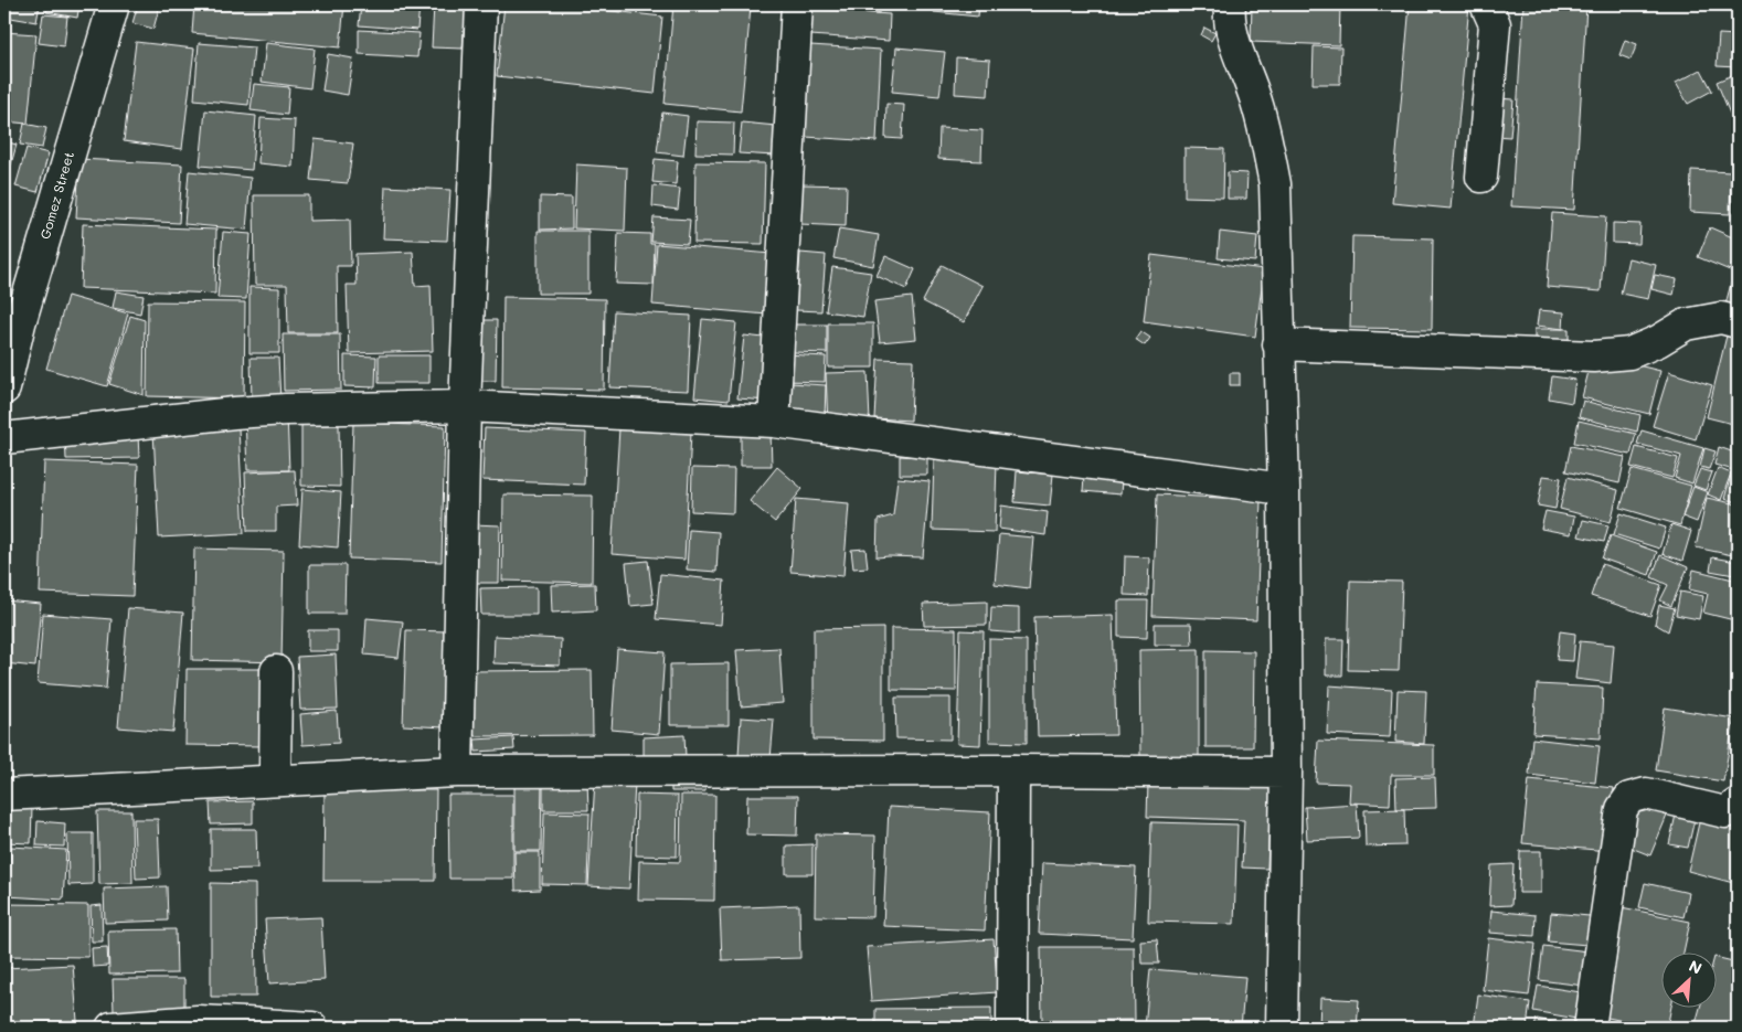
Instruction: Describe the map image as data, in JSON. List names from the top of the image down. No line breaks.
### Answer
{"streets":{"street":["Gomez Street"]},"north":"top right"}
